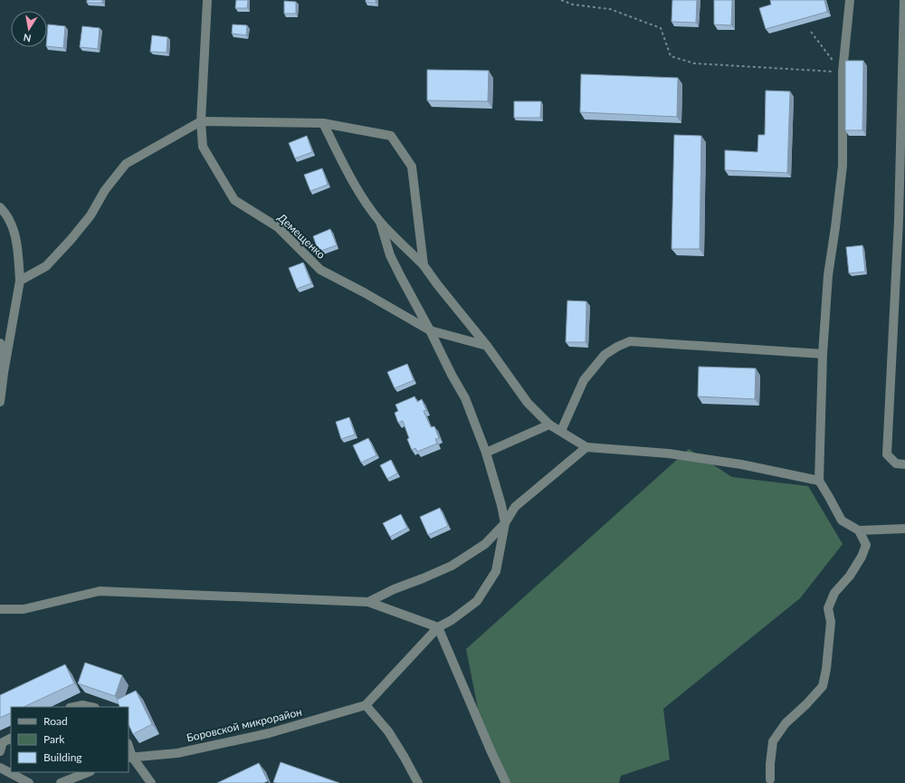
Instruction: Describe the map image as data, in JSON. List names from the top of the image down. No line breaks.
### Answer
{"streets":{"street":["Демещенко","Боровской микрорайон"]},"legend":["Road","Park","Building"],"north":"bottom"}
